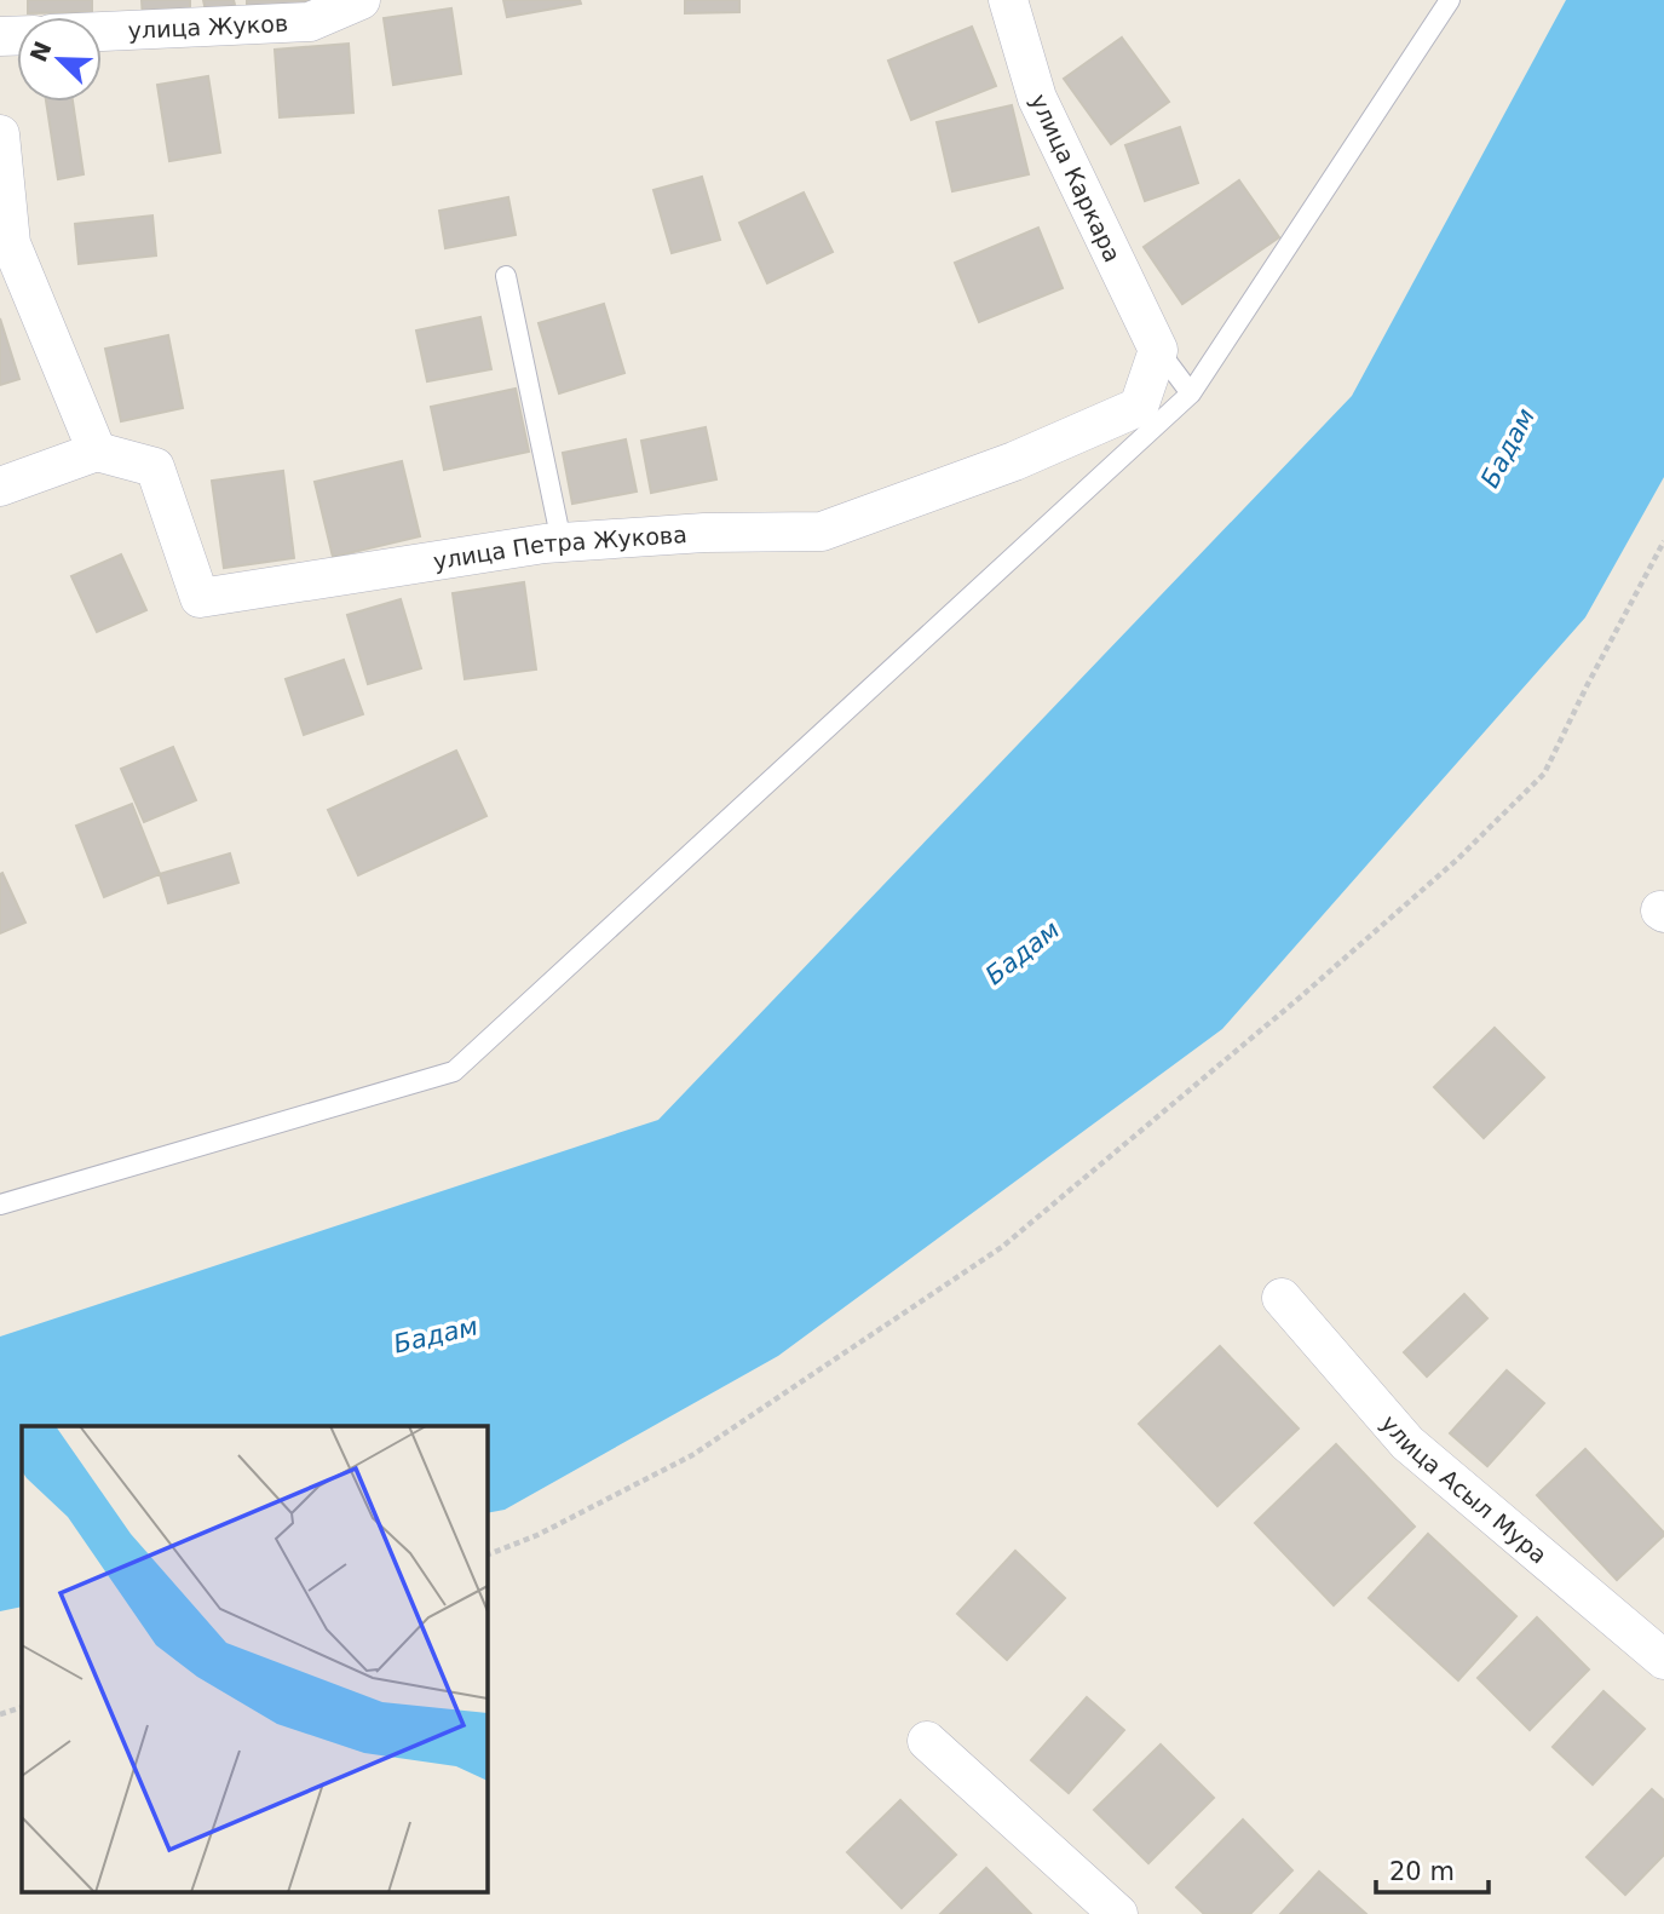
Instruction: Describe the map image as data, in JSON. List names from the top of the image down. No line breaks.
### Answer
{"streets":{"street":["улица Жуков","улица Каркара","улица Петра Жукова","улица Асыл Мура"]},"crossings":[["улица Каркара","улица Петра Жукова"]],"water":["Бадам"],"scale_bar":"20 m","north":"top left"}
